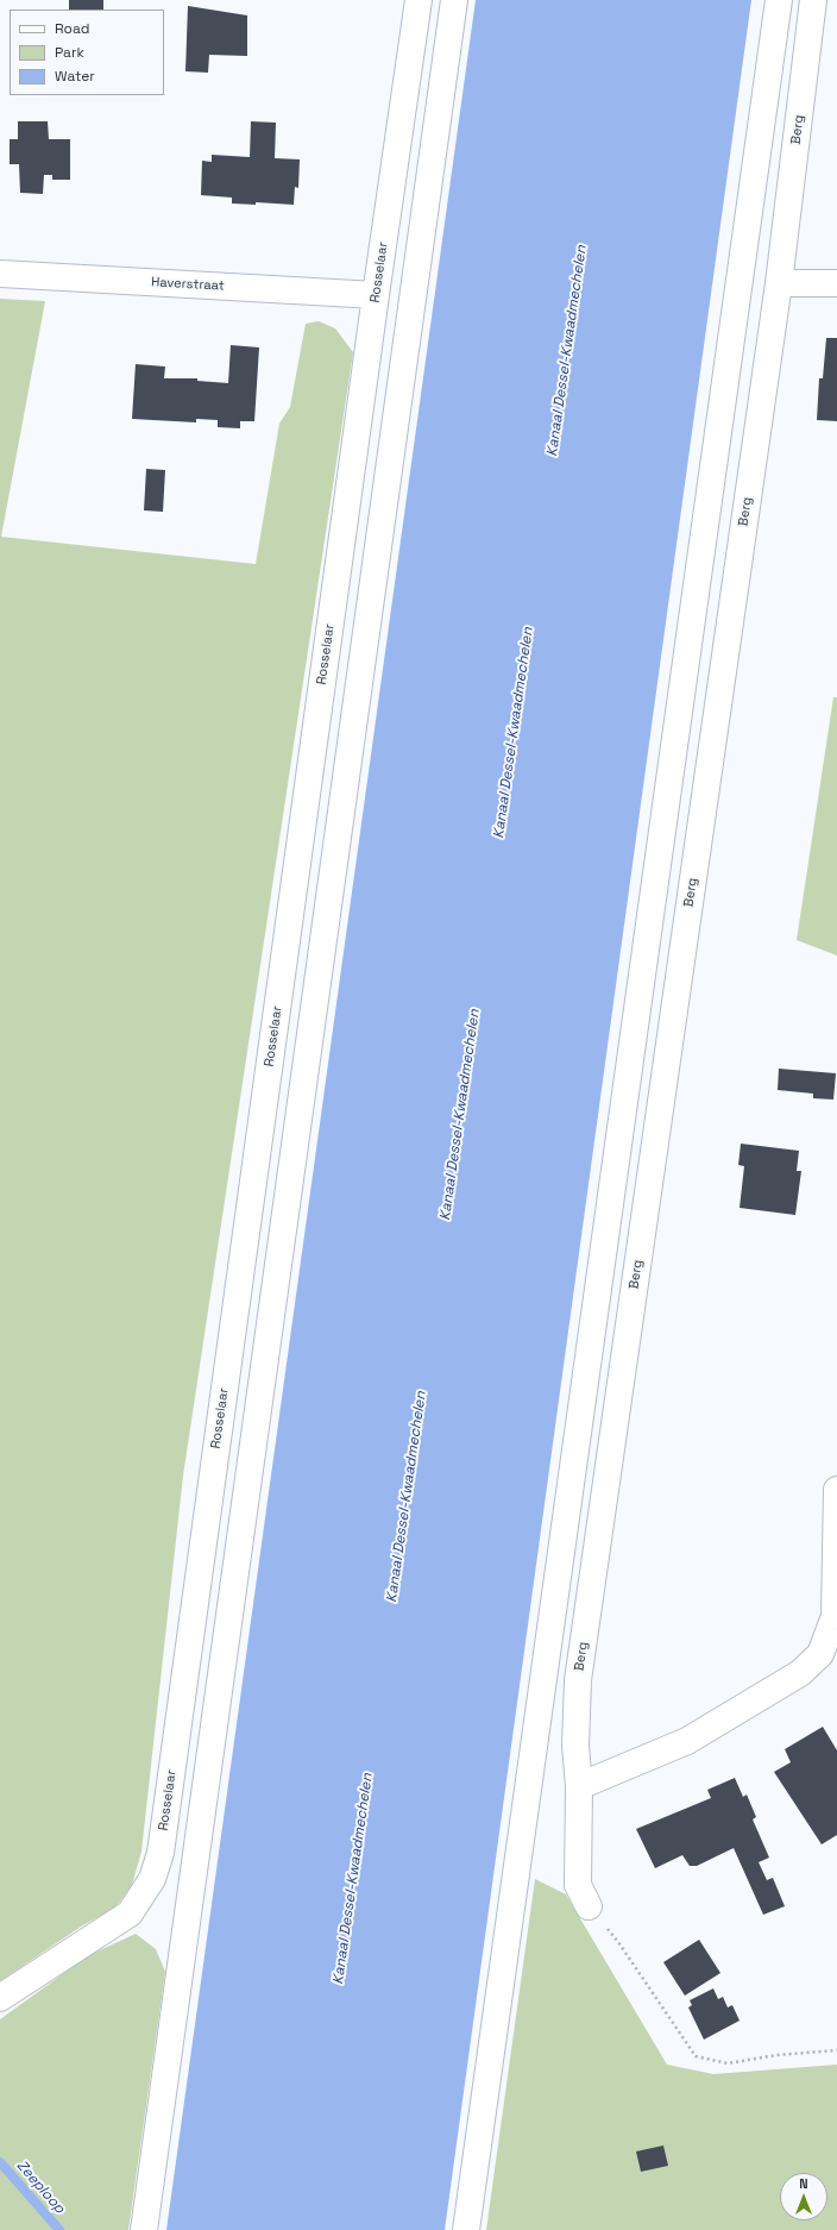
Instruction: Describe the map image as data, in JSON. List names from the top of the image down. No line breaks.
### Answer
{"streets":{"street":["Berg","Rosselaar","Haverstraat"]},"crossings":[["Rosselaar","Haverstraat"]],"water":["Kanaal Dessel-Kwaadmechelen","Zeeploop"],"legend":["Road","Park","Water"],"north":"top"}
